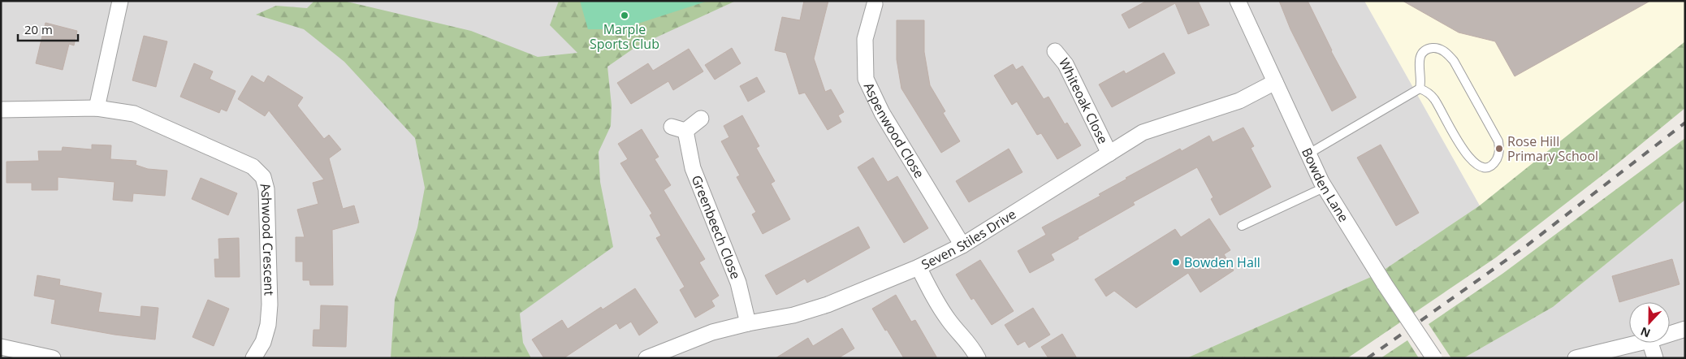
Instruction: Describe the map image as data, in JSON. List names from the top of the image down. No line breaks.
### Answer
{"streets":{"street":["Whiteoak Close","Aspenwood Close","Bowden Lane","Greenbeech Close","Seven Stiles Drive","Ashwood Crescent"]},"crossings":[["Whiteoak Close","Seven Stiles Drive"],["Aspenwood Close","Seven Stiles Drive"],["Bowden Lane","Seven Stiles Drive"],["Greenbeech Close","Seven Stiles Drive"]],"places":["Marple Sports Club","Rose Hill Primary School","Bowden Hall"],"scale_bar":"20 m","north":"bottom"}
